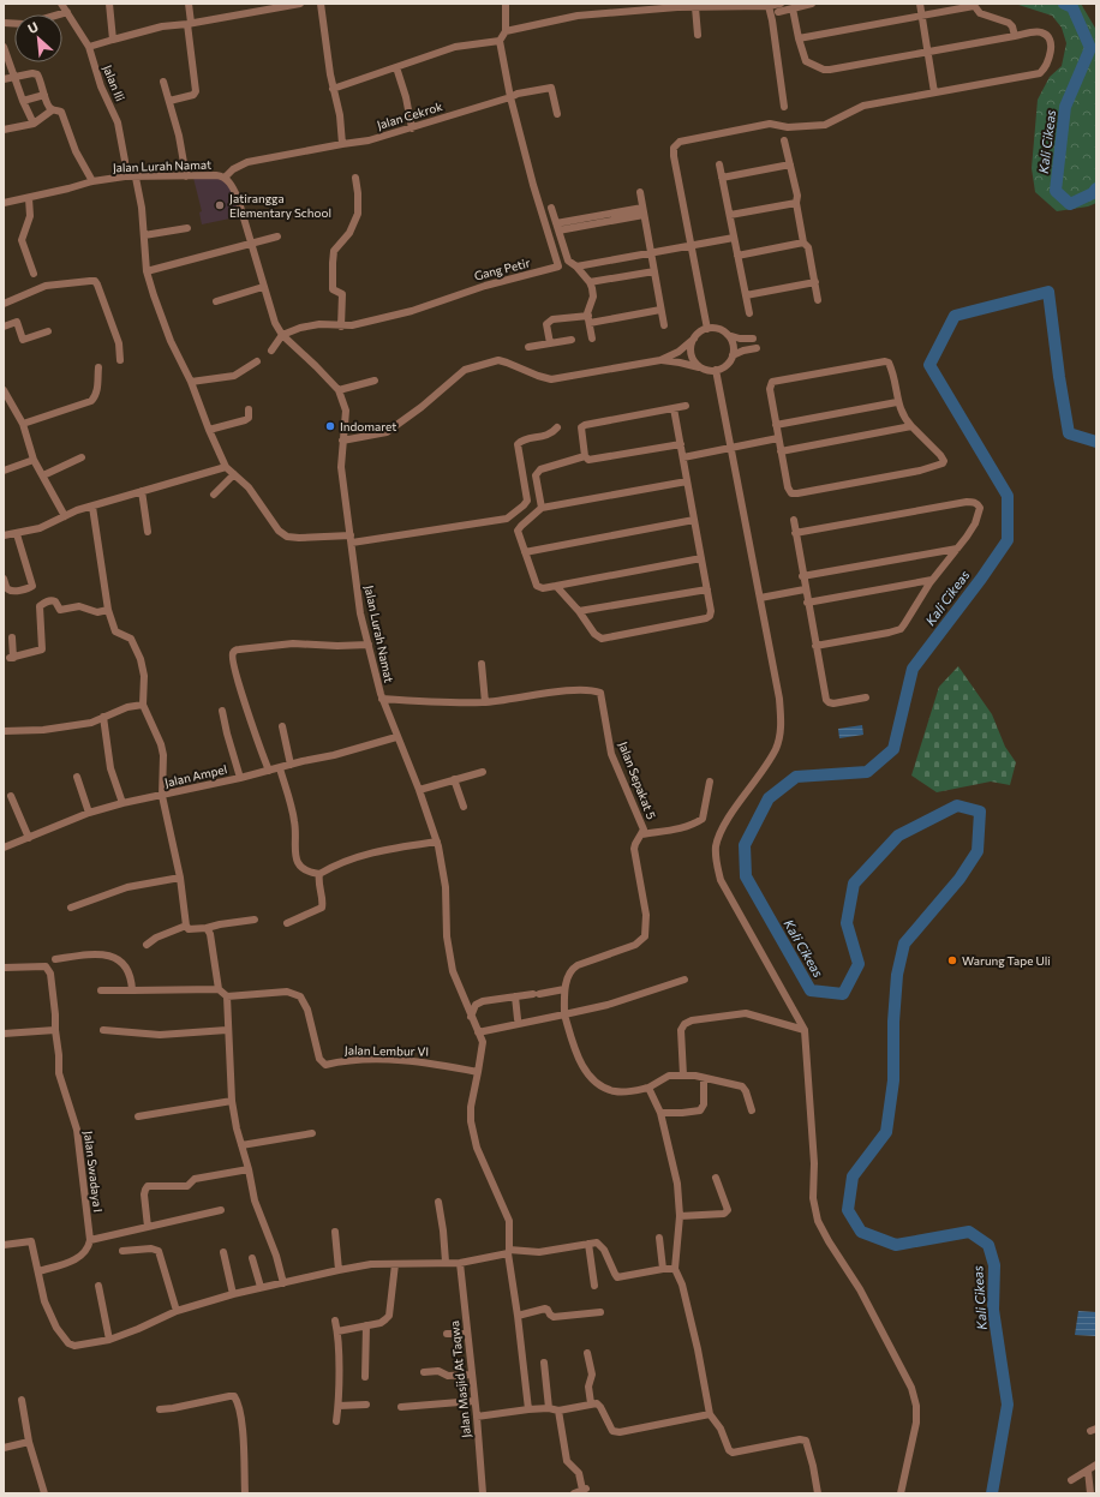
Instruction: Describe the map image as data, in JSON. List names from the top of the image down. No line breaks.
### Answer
{"streets":{"street":["Jalan Ili","Jalan Cekrok","Jalan Lurah Namat","Gang Petir","Jalan Ampel","Jalan Sepakat 5","Jalan Lembur VI","Jalan Swadaya I","Jalan Masjid At Taqwa"]},"crossings":[["Jalan Ili","Jalan Lurah Namat"],["Jalan Cekrok","Jalan Lurah Namat"],["Jalan Cekrok","Gang Petir"],["Jalan Lurah Namat","Gang Petir"],["Jalan Lurah Namat","Jalan Ampel"],["Jalan Lurah Namat","Jalan Sepakat 5"],["Jalan Lurah Namat","Jalan Lembur VI"]],"water":["Kali Cikeas"],"places":["Jatirangga Elementary School","Indomaret","Warung Tape Uli"],"north":"top left"}
